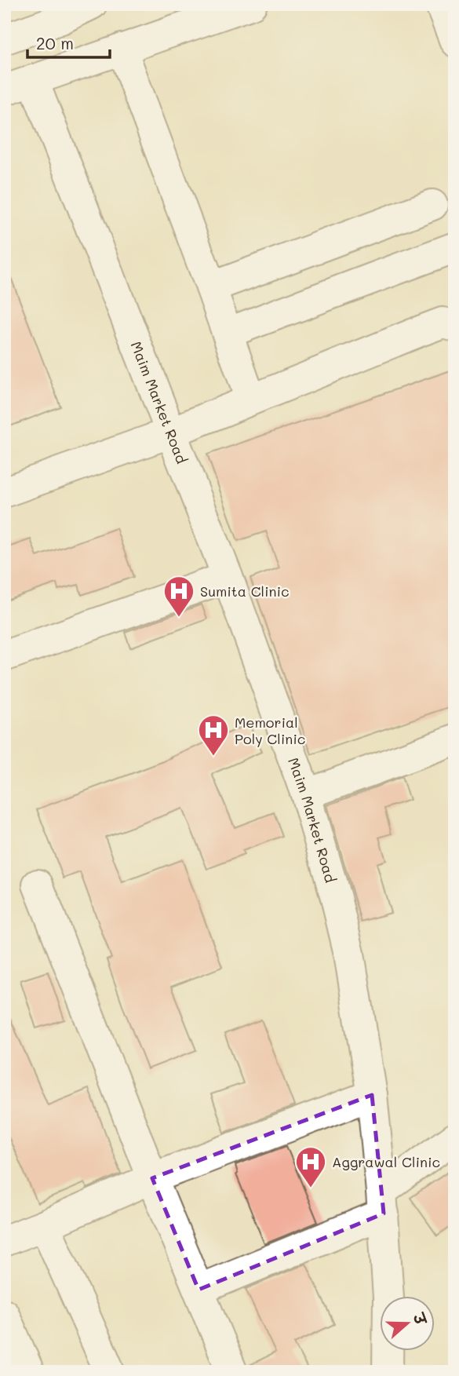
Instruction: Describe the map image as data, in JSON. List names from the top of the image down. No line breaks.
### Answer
{"streets":{"main road":["Maim Market Road"]},"places":{"hospital":["Sumita Clinic","Memorial Poly Clinic","Aggrawal Clinic"]},"scale_bar":"20 m","north":"right"}
